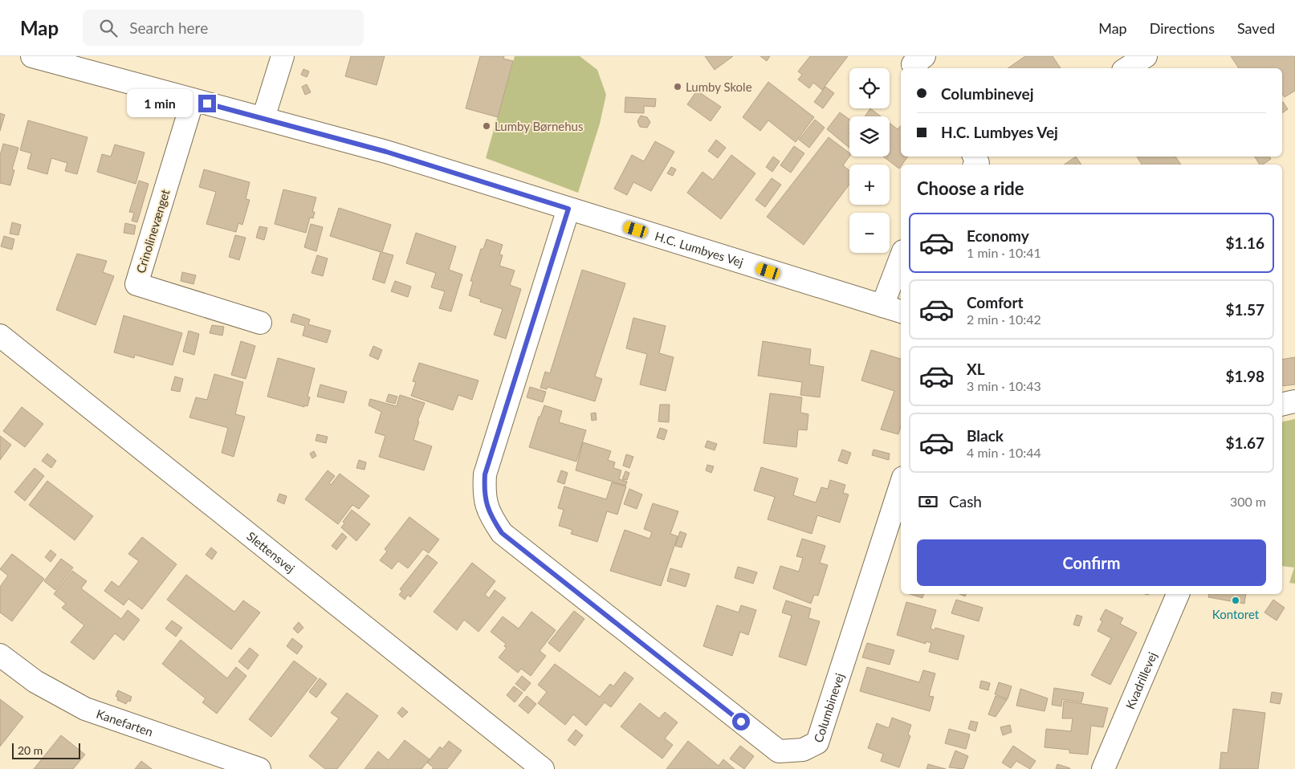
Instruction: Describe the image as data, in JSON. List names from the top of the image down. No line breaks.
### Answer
{"streets":{"street":["Crinolinevænget","H.C. Lumbyes Vej","Slettensvej","Kvadrillevej","Columbinevej","Kanefarten"]},"crossings":[["Crinolinevænget","H.C. Lumbyes Vej"],["H.C. Lumbyes Vej","Columbinevej"]],"places":["Lumby Skole","Lumby Børnehus","Kontoret"],"scale_bar":"20 m","page":{"header":"Map","search":"Search here","nav":["Map","Directions","Saved"],"map_buttons":["+","−"],"banner":["Columbinevej","H.C. Lumbyes Vej"],"bubble":"1 min","heading":"Choose a ride","list":[{"name":"Economy","note":"1 min · 10:41","value":"$1.16"},{"name":"Comfort","note":"2 min · 10:42","value":"$1.57"},{"name":"XL","note":"3 min · 10:43","value":"$1.98"},{"name":"Black","note":"4 min · 10:44","value":"$1.67"}],"pay":["Cash","300 m"],"buttons":"Confirm","scale":"20 m"}}
